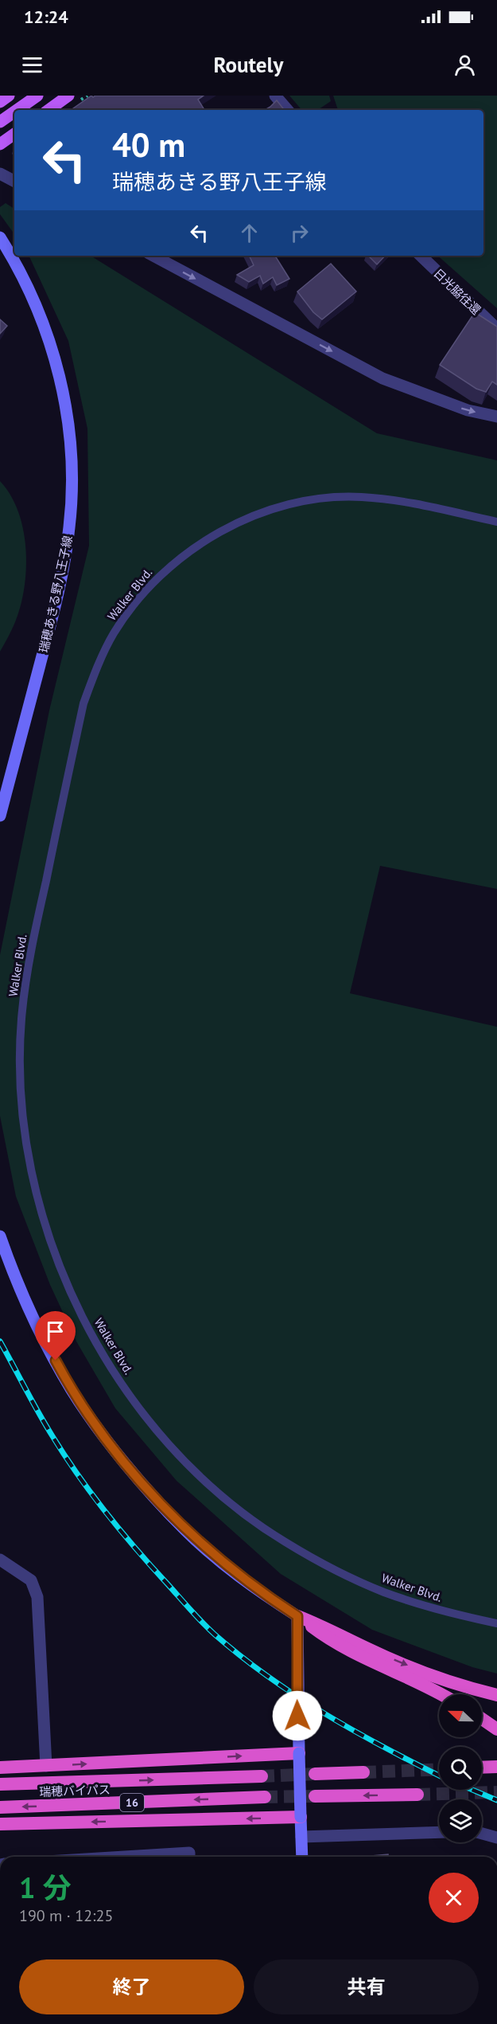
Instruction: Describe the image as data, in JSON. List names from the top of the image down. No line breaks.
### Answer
{"streets":{"highway":["瑞穂バイパス","16"],"main road":["瑞穂あきる野八王子線"],"street":["日光脇往還"],"lane":["Walker Blvd."]},"north":"left","page":{"status":"12:24","header":"Routely","turn":["40 m","瑞穂あきる野八王子線"],"heading":["1 分","190 m · 12:25"],"buttons":["終了","共有"]}}
